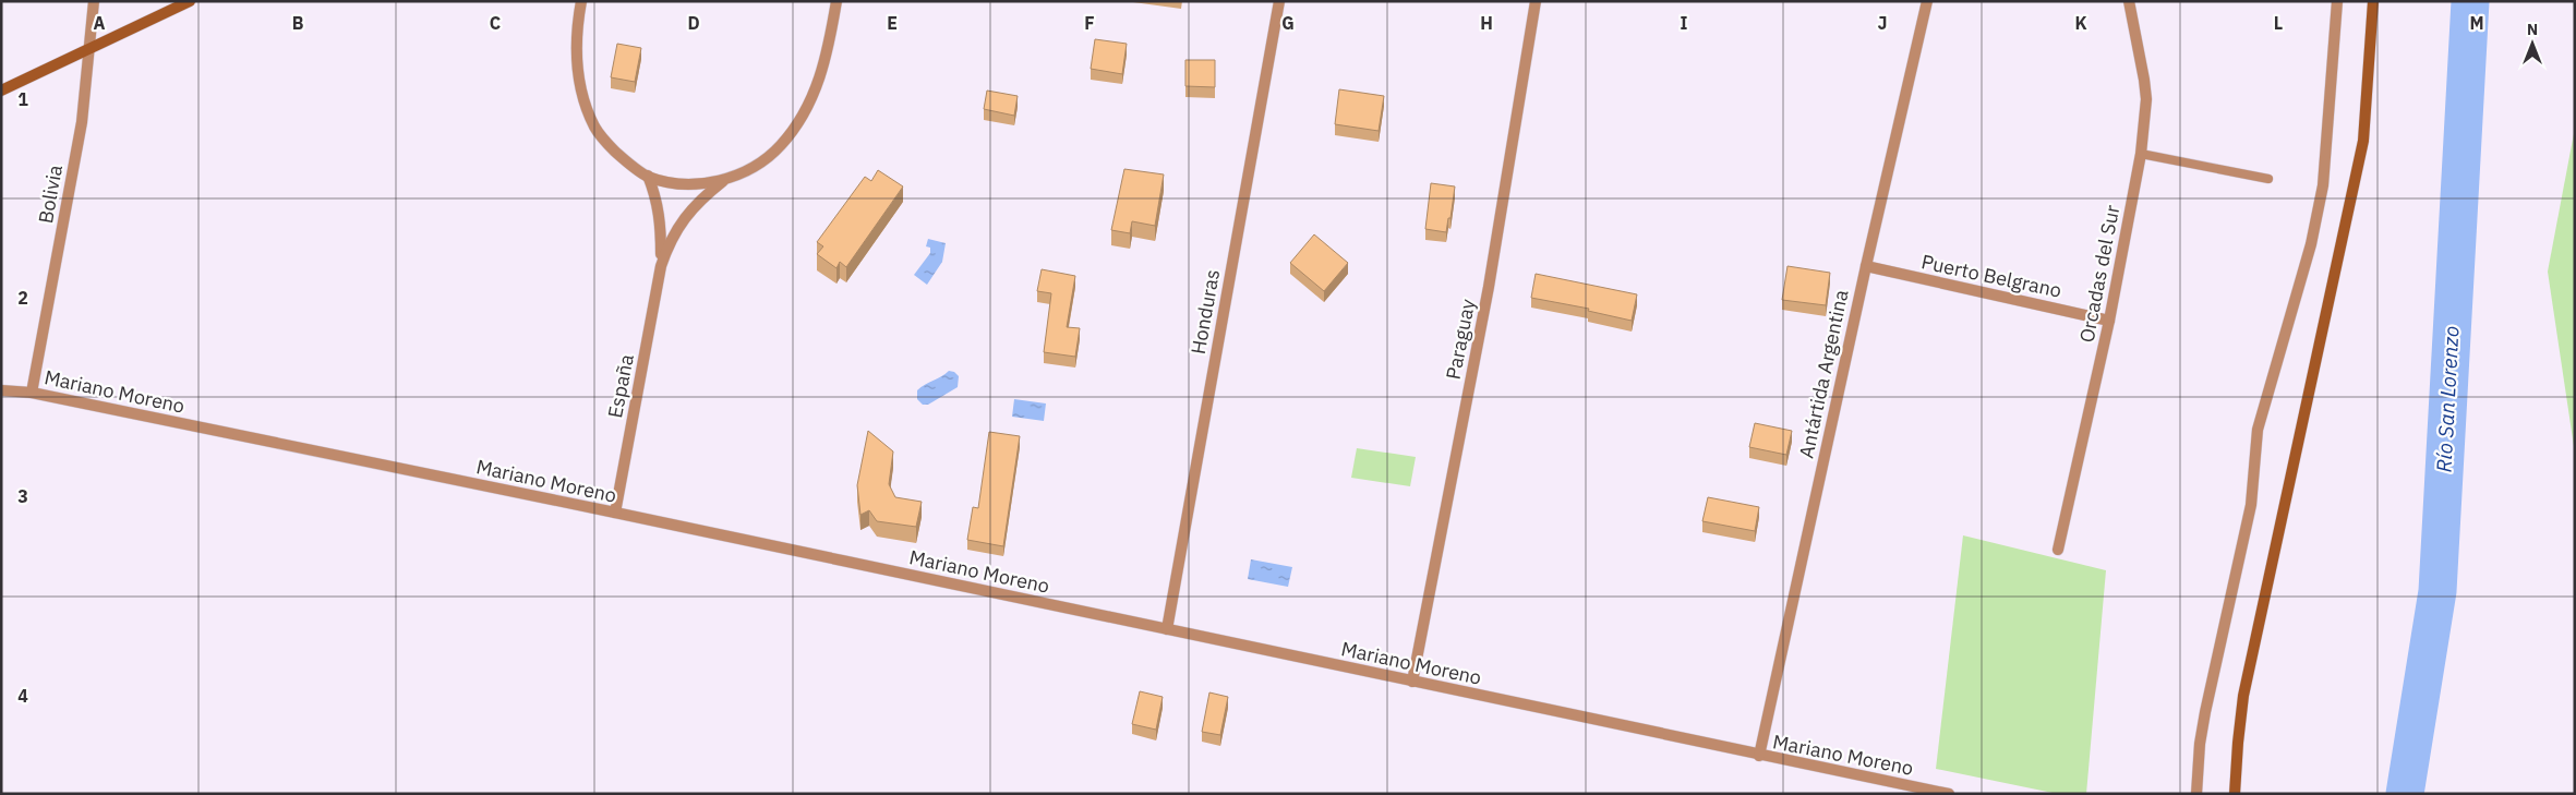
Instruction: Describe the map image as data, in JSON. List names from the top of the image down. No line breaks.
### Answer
{"streets":{"street":["Bolivia","Orcadas del Sur","Puerto Belgrano","Honduras","Paraguay","Antártida Argentina","España","Mariano Moreno"]},"crossings":[["Bolivia","Mariano Moreno"],["Orcadas del Sur","Puerto Belgrano"],["Puerto Belgrano","Antártida Argentina"],["Honduras","Mariano Moreno"],["Paraguay","Mariano Moreno"],["Antártida Argentina","Mariano Moreno"],["España","Mariano Moreno"]],"water":["Río San Lorenzo"],"north":"top","grid":{"columns":["A","B","C","D","E","F","G","H","I","J","K","L","M"],"rows":["1","2","3","4"]}}
